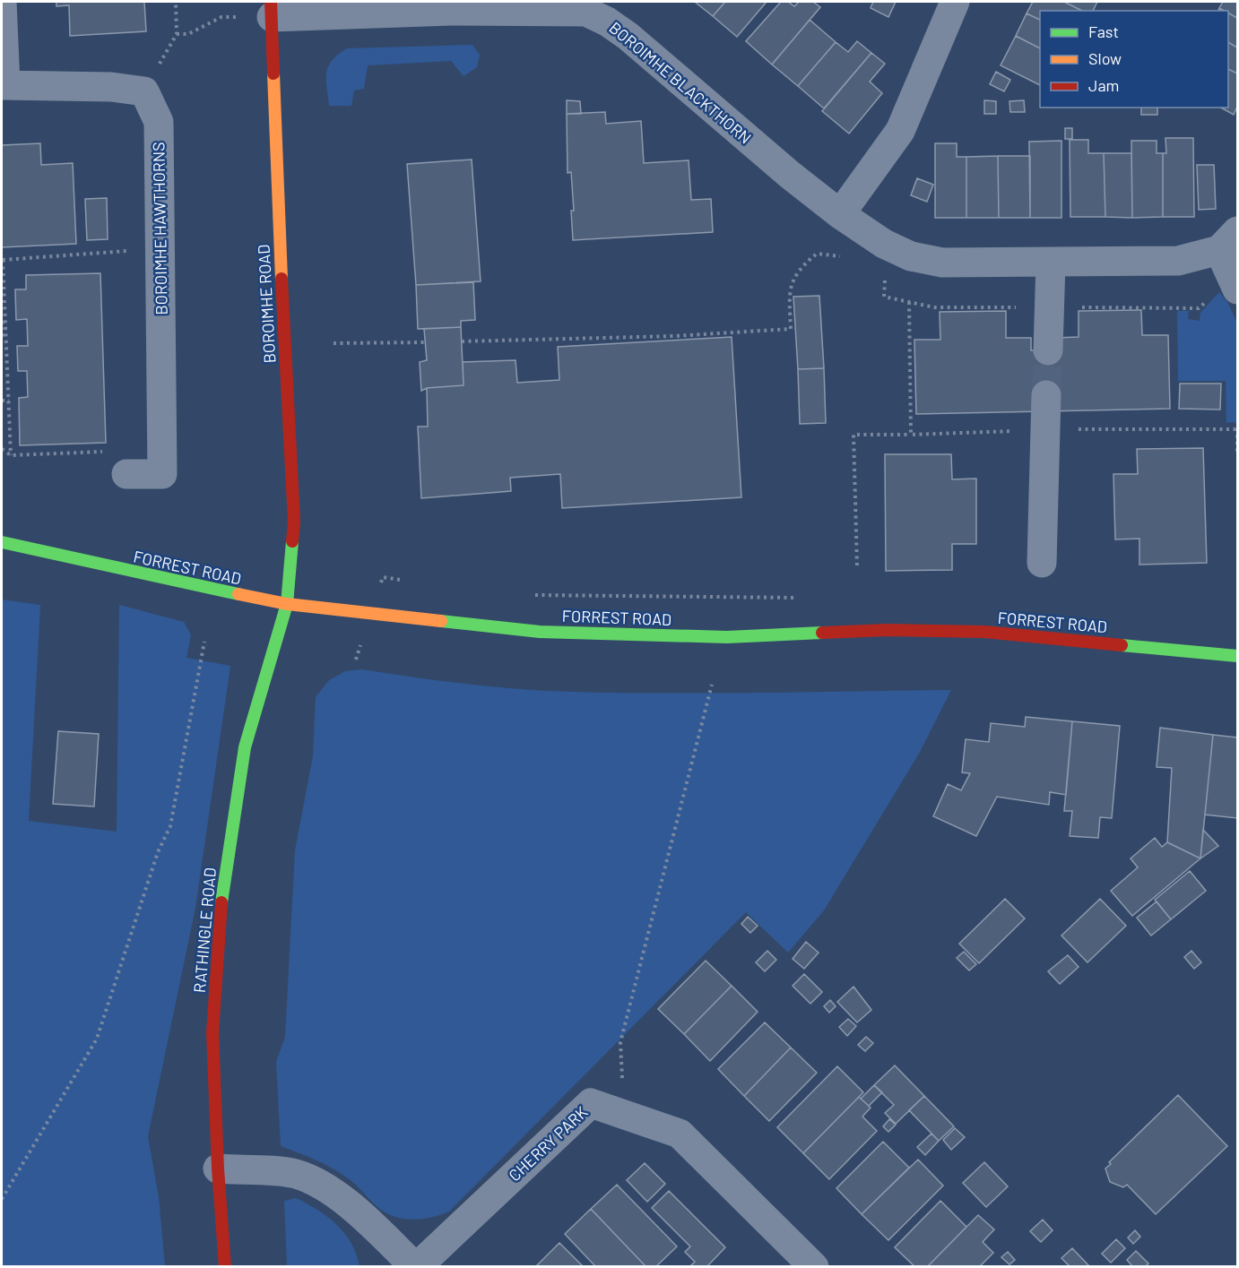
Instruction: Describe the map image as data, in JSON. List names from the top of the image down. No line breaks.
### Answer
{"streets":{"street":["BOROIMHE BLACKTHORN","BOROIMHE HAWTHORNS","BOROIMHE ROAD","FORREST ROAD","RATHINGLE ROAD","CHERRY PARK"]},"crossings":[["BOROIMHE BLACKTHORN","BOROIMHE ROAD"],["BOROIMHE ROAD","FORREST ROAD"],["BOROIMHE ROAD","RATHINGLE ROAD"],["FORREST ROAD","RATHINGLE ROAD"],["RATHINGLE ROAD","CHERRY PARK"]],"legend":["Fast","Slow","Jam"]}
